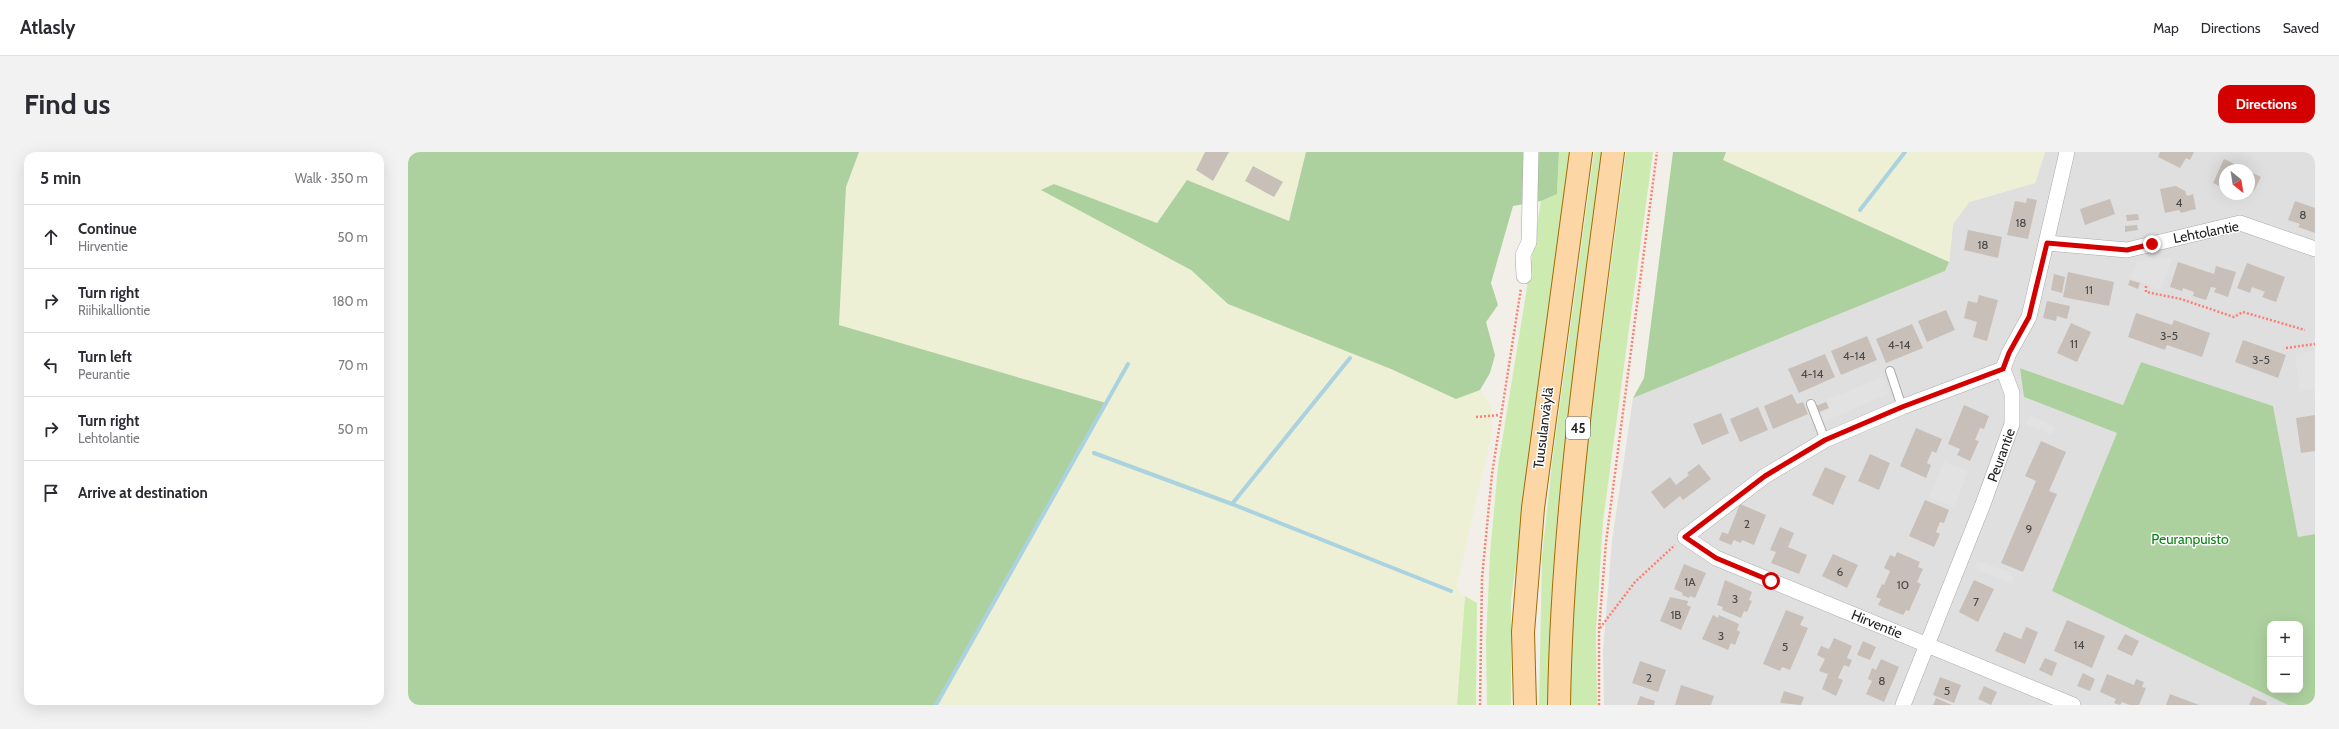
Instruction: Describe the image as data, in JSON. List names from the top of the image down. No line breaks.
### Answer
{"streets":{"main road":["Tuusulanväylä","45"],"street":["Lehtolantie","Peurantie","Hirventie"]},"crossings":[["Peurantie","Hirventie"]],"parks":["Peuranpuisto"],"house_numbers":["4","8","18","18","11","3-5","11","4-14","4-14","3-5","4-14","2","9","6","1A","10","3","7","1B","3","14","5","2","8","5"],"north":"bottom right","page":{"header":"Atlasly","nav":["Map","Directions","Saved"],"buttons":"Directions","title":"Find us","heading":["5 min","Walk · 350 m"],"list":[["Continue","Hirventie","50 m"],["Turn right","Riihikalliontie","180 m"],["Turn left","Peurantie","70 m"],["Turn right","Lehtolantie","50 m"],"Arrive at destination"],"map_buttons":["+","−"]}}
